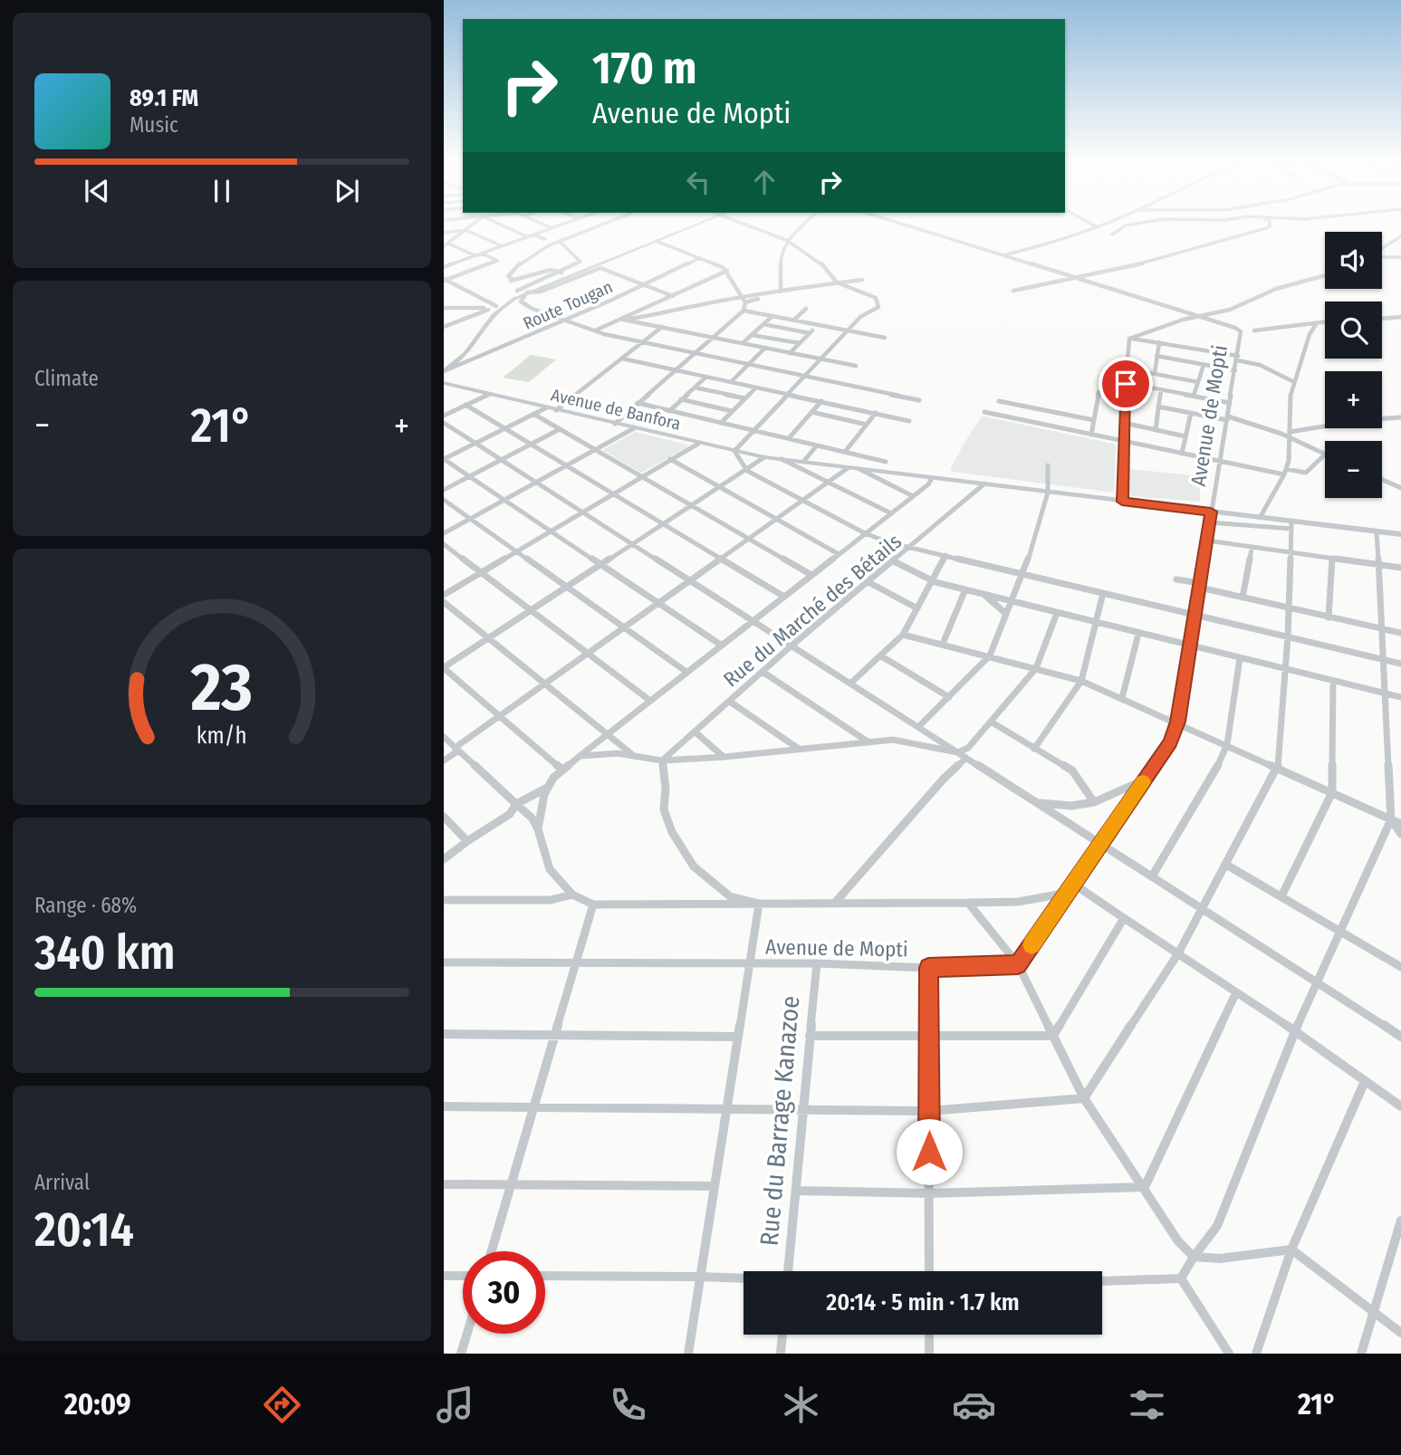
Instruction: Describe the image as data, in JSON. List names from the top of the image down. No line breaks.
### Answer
{"streets":{"main road":["Avenue de Banfora"],"street":["Route Tougan","Avenue de Mopti","Rue du Marché des Bétails","Rue du Barrage Kanazoe"]},"crossings":[["Avenue de Banfora","Avenue de Mopti"],["Avenue de Banfora","Rue du Marché des Bétails"],["Avenue de Mopti","Rue du Barrage Kanazoe"]],"page":{"turn":["170 m","Avenue de Mopti"],"song":["89.1 FM","Music"],"map_buttons":["+","−"],"tile":["Climate",["Range · 68%","340 km"],["Arrival","20:14"]],"heat":["−","21°","+"],"limit":"30","trip":"20:14 · 5 min · 1.7 km","tabs":["20:09","21°"],"gauge":["23","km/h"]}}
